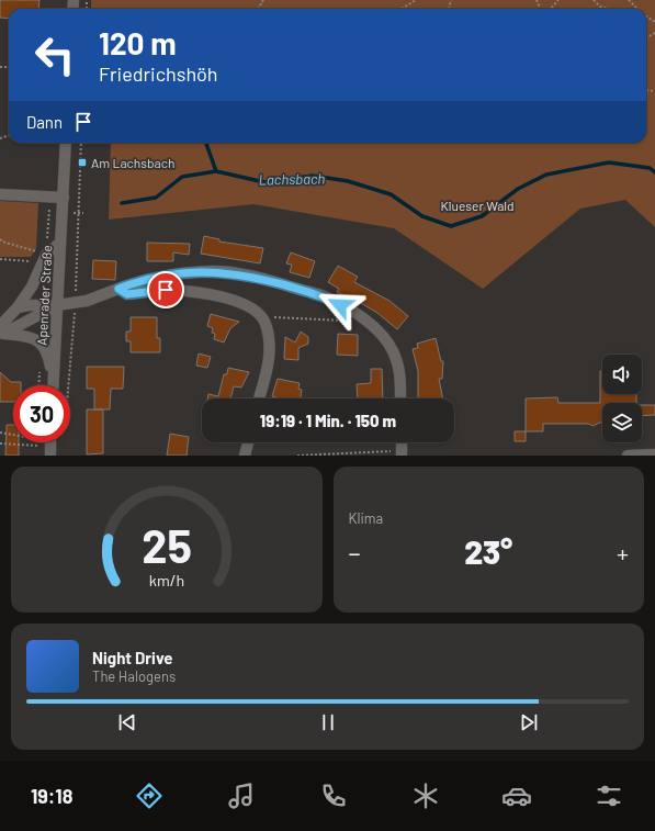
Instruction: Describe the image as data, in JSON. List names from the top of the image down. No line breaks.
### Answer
{"streets":{"street":["Apenrader Straße"]},"water":["Lachsbach"],"parks":["Klueser Wald"],"places":{"transit":["Am Lachsbach"]},"page":{"turn":["120 m","Friedrichshöh"],"then":"Dann","limit":"30","trip":"19:19 · 1 Min. · 150 m","tile":"Klima","heat":["−","23°","+"],"song":["Night Drive","The Halogens"],"tabs":"19:18","gauge":["25","km/h"]}}
